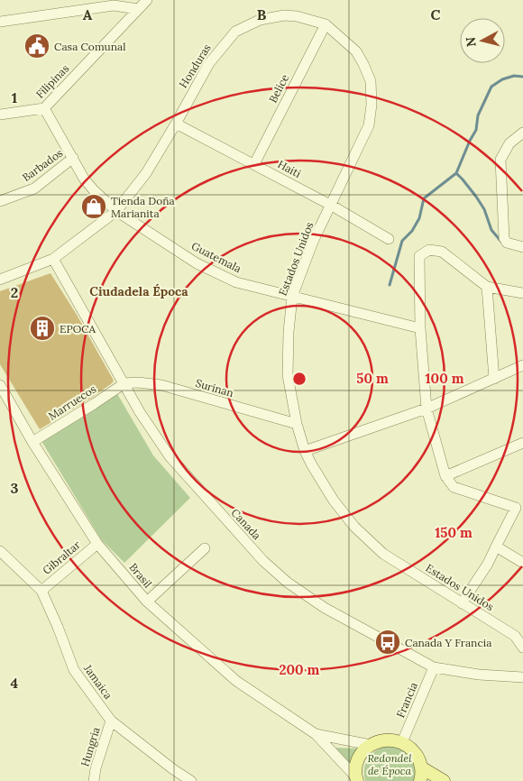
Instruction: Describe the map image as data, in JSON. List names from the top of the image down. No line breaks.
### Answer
{"streets":{"street":["Honduras","Filipinas","Belice","Barbados","Haiti","Guatemala","Estados Unidos","Surinan","Marruecos","Canada","Gibraltar","Brasil","Jamaica","Francia","Hungria"]},"crossings":[["Honduras","Belice"],["Honduras","Haiti"],["Honduras","Guatemala"],["Honduras","Estados Unidos"],["Honduras","Canada"],["Filipinas","Guatemala"],["Belice","Haiti"],["Barbados","Guatemala"],["Haiti","Estados Unidos"],["Guatemala","Estados Unidos"],["Estados Unidos","Surinan"],["Surinan","Marruecos"],["Surinan","Canada"],["Marruecos","Canada"],["Marruecos","Brasil"],["Canada","Francia"],["Gibraltar","Brasil"],["Gibraltar","Jamaica"],["Jamaica","Hungria"]],"districts":["Ciudadela Época"],"parks":["Redondel de Época"],"places":{"public building":["Casa Comunal"],"shop":["Tienda Doña Marianita"],"building":["EPOCA"],"bus stop":["Canada Y Francia"]},"north":"left","grid":{"columns":["A","B","C"],"rows":["1","2","3","4"]},"rings":["50 m","100 m","150 m","200 m"]}
